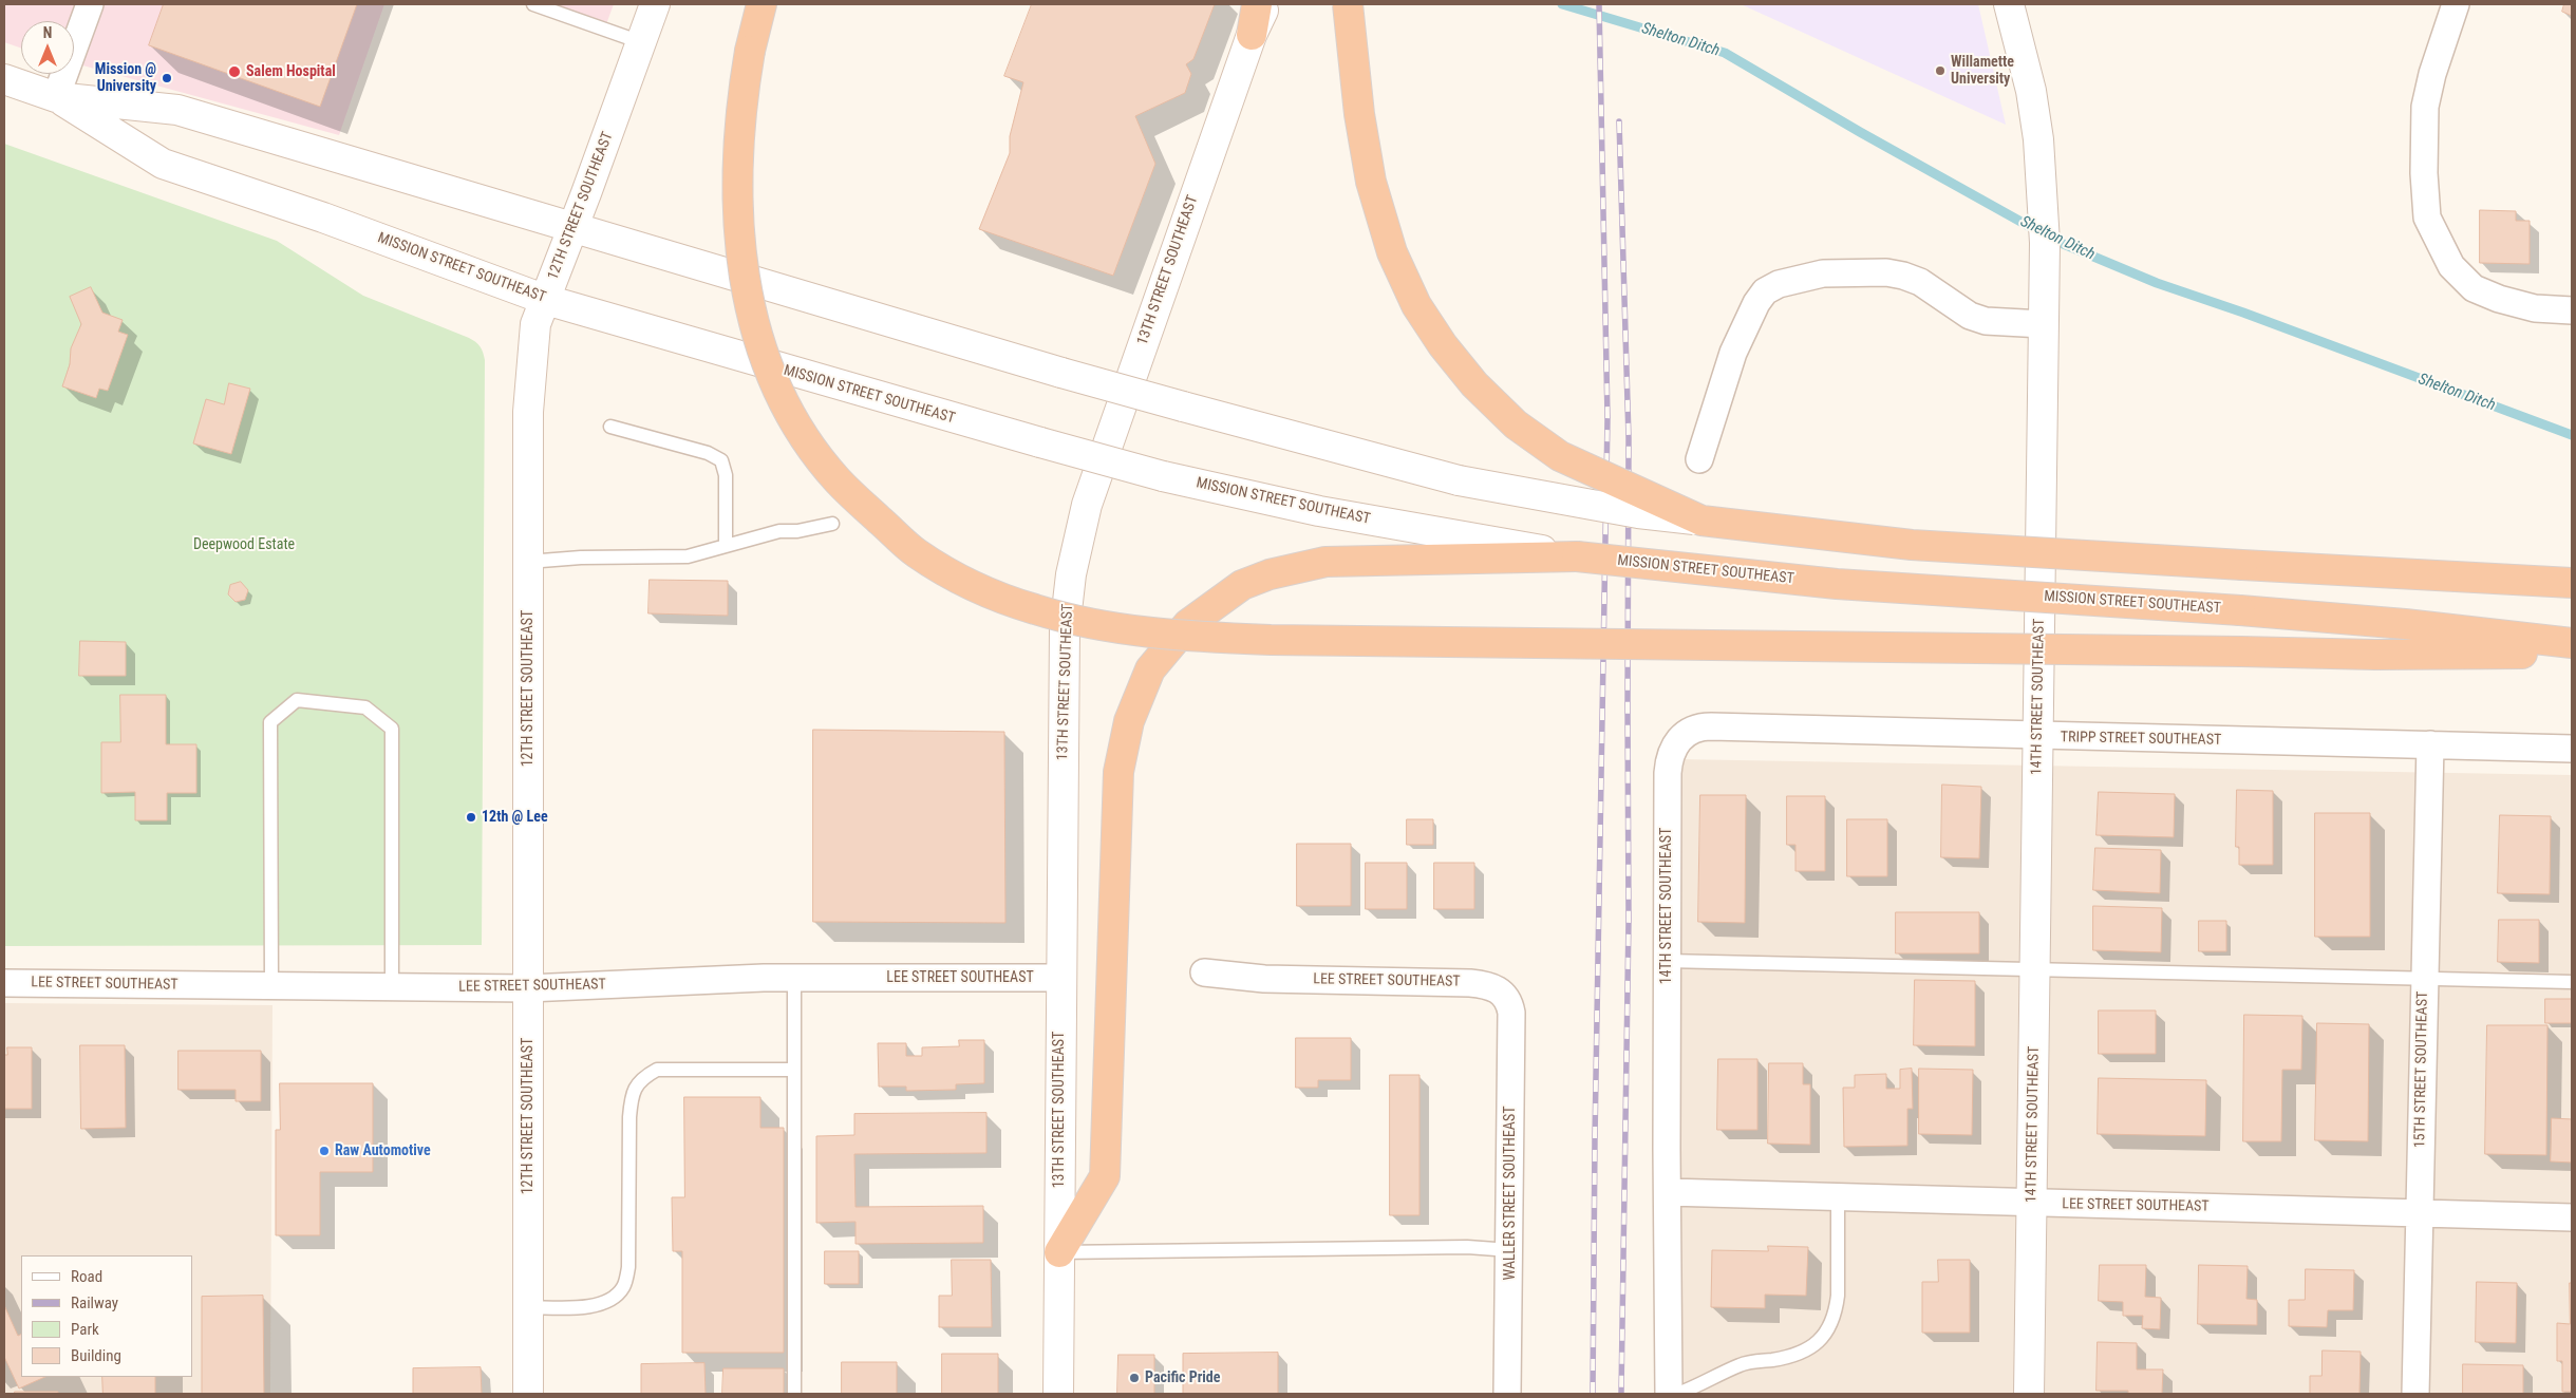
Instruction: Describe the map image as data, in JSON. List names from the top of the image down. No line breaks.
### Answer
{"streets":{"highway":["MISSION STREET SOUTHEAST"],"main road":["12TH STREET SOUTHEAST","13TH STREET SOUTHEAST","14TH STREET SOUTHEAST"],"street":["TRIPP STREET SOUTHEAST","LEE STREET SOUTHEAST","15TH STREET SOUTHEAST","WALLER STREET SOUTHEAST"]},"crossings":[["12TH STREET SOUTHEAST","MISSION STREET SOUTHEAST"],["12TH STREET SOUTHEAST","LEE STREET SOUTHEAST"],["MISSION STREET SOUTHEAST","13TH STREET SOUTHEAST"],["13TH STREET SOUTHEAST","LEE STREET SOUTHEAST"],["14TH STREET SOUTHEAST","TRIPP STREET SOUTHEAST"],["14TH STREET SOUTHEAST","LEE STREET SOUTHEAST"],["TRIPP STREET SOUTHEAST","15TH STREET SOUTHEAST"],["LEE STREET SOUTHEAST","15TH STREET SOUTHEAST"],["LEE STREET SOUTHEAST","WALLER STREET SOUTHEAST"]],"water":["Shelton Ditch"],"parks":["Deepwood Estate"],"places":["Willamette University","Salem Hospital","Mission @ University","12th @ Lee","Raw Automotive","Pacific Pride"],"legend":["Road","Railway","Park","Building"],"north":"top"}
